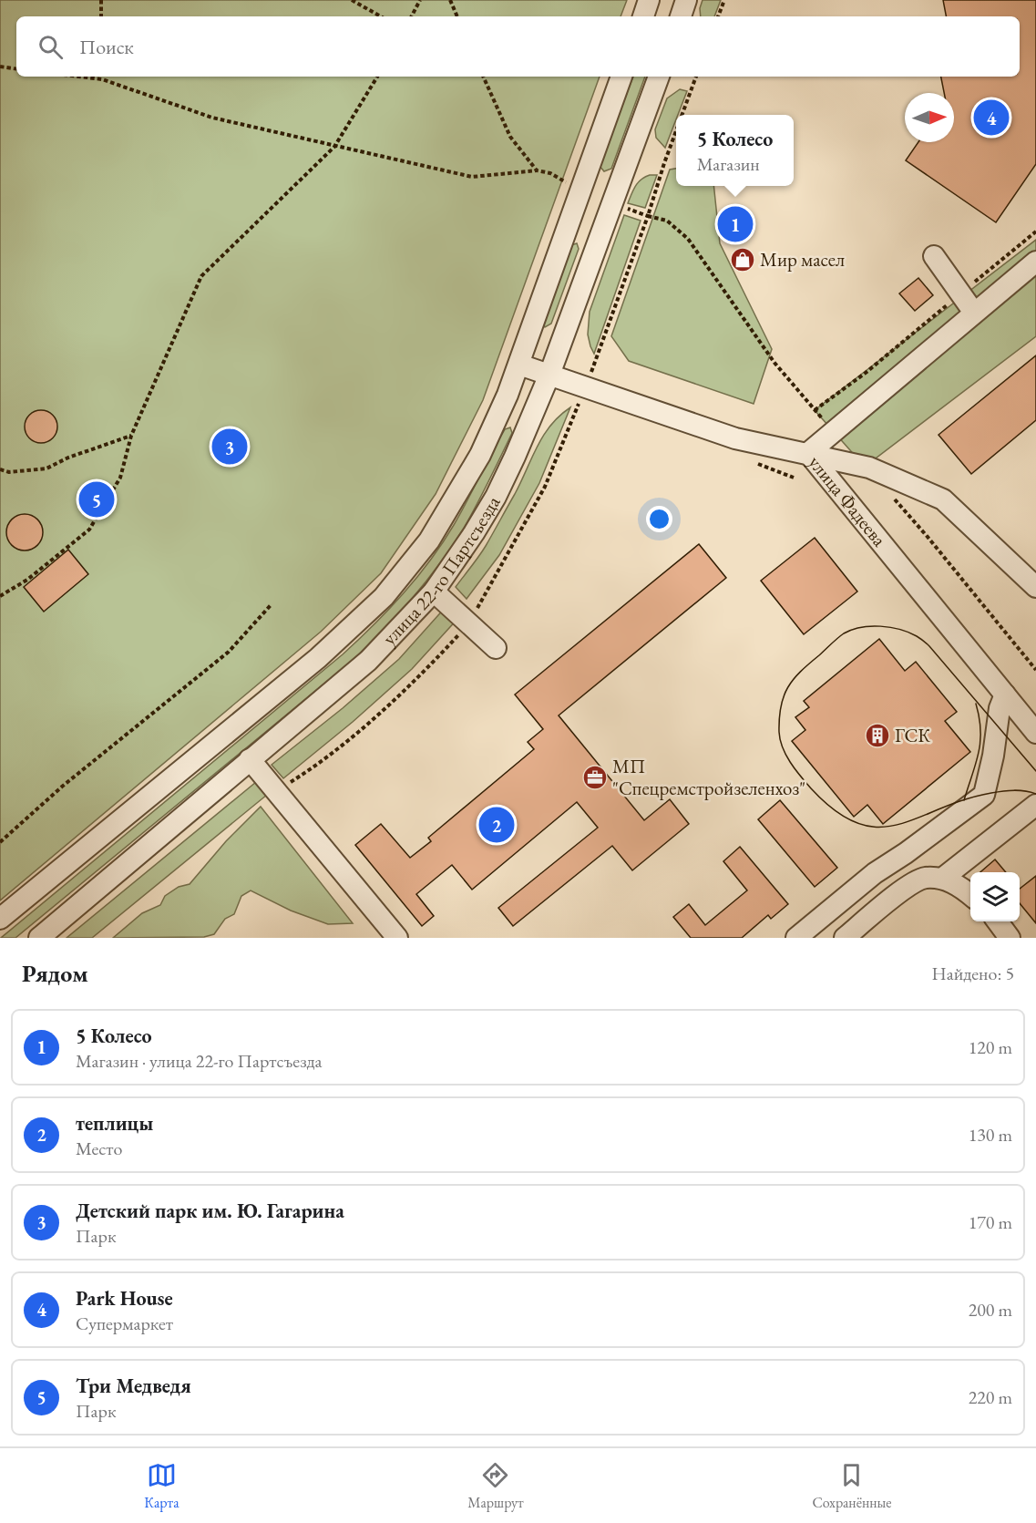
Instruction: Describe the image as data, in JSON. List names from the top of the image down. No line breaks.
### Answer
{"streets":{"street":["улица Фадеева","улица 22-го Партсъезда"]},"crossings":[["улица Фадеева","улица 22-го Партсъезда"]],"places":{"shop":["Мир масел"],"building":["ГСК"],"office":["МП \"Спецремстройзеленхоз\""]},"north":"right","page":{"search":"Поиск","pins":["4","1","3","5","2"],"popup":["5 Колесо","Магазин"],"heading":["Рядом","Найдено: 5"],"list":[{"mark":"1","name":"5 Колесо","note":"Магазин · улица 22-го Партсъезда","value":"120 m"},{"mark":"2","name":"теплицы","note":"Место","value":"130 m"},{"mark":"3","name":"Детский парк им. Ю. Гагарина","note":"Парк","value":"170 m"},{"mark":"4","name":"Park House","note":"Супермаркет","value":"200 m"},{"mark":"5","name":"Три Медведя","note":"Парк","value":"220 m"}],"nav":["Карта","Маршрут","Сохранённые"]}}
